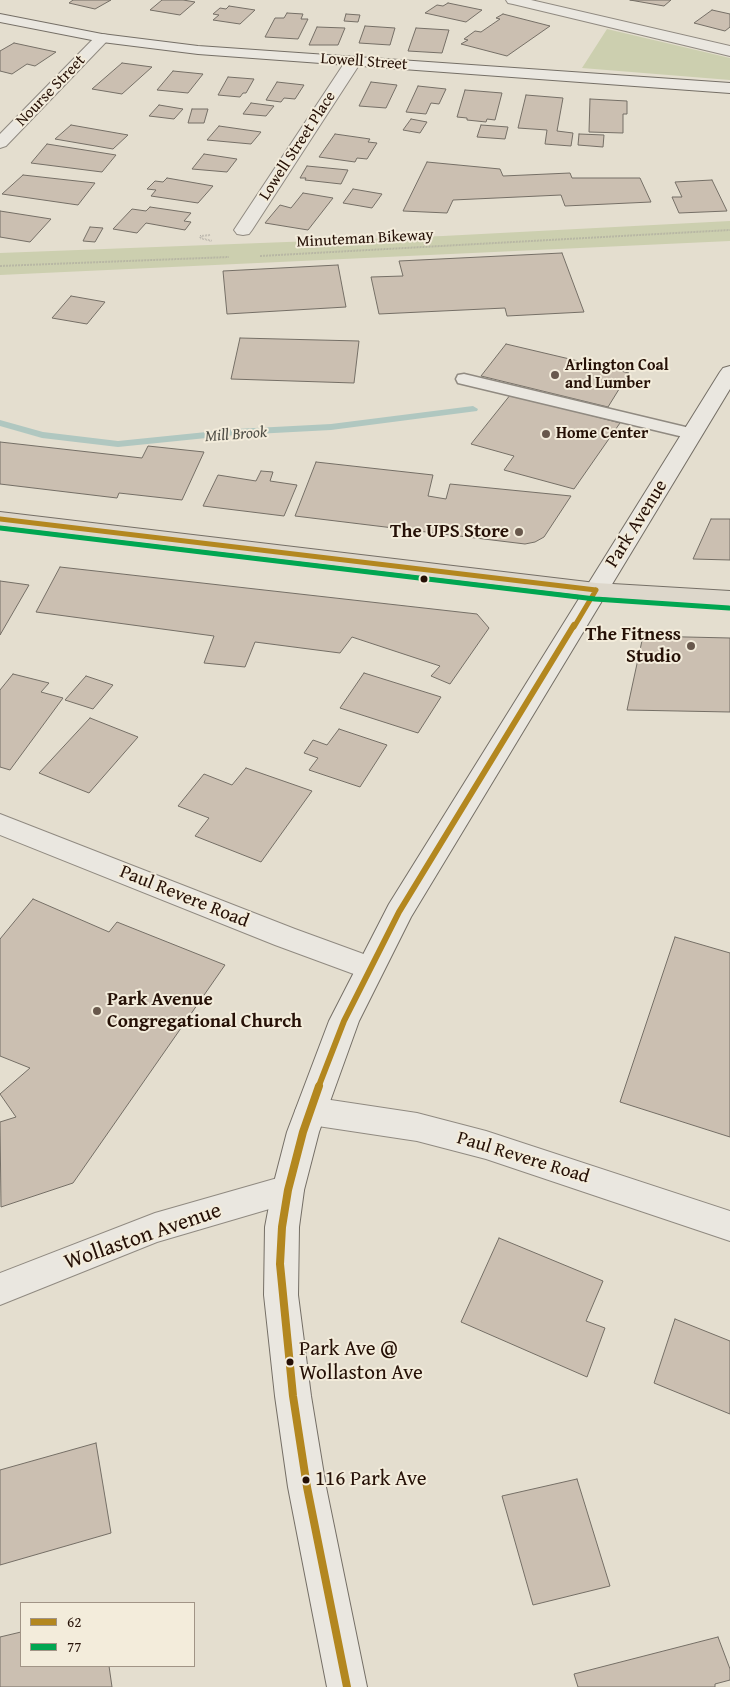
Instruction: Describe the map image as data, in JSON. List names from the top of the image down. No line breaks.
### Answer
{"streets":{"main road":["Lowell Street","Nourse Street","Lowell Street Place","Park Avenue","Paul Revere Road","Wollaston Avenue"],"path":["Minuteman Bikeway"]},"crossings":[["Lowell Street","Nourse Street"],["Lowell Street","Lowell Street Place"],["Park Avenue","Paul Revere Road"],["Park Avenue","Wollaston Avenue"]],"water":["Mill Brook"],"places":["Arlington Coal and Lumber","Home Center","The UPS Store","The Fitness Studio","Park Avenue Congregational Church","Park Ave @ Wollaston Ave","116 Park Ave"],"lines":["transit line 62","transit line 77"],"legend":["62","77"]}
